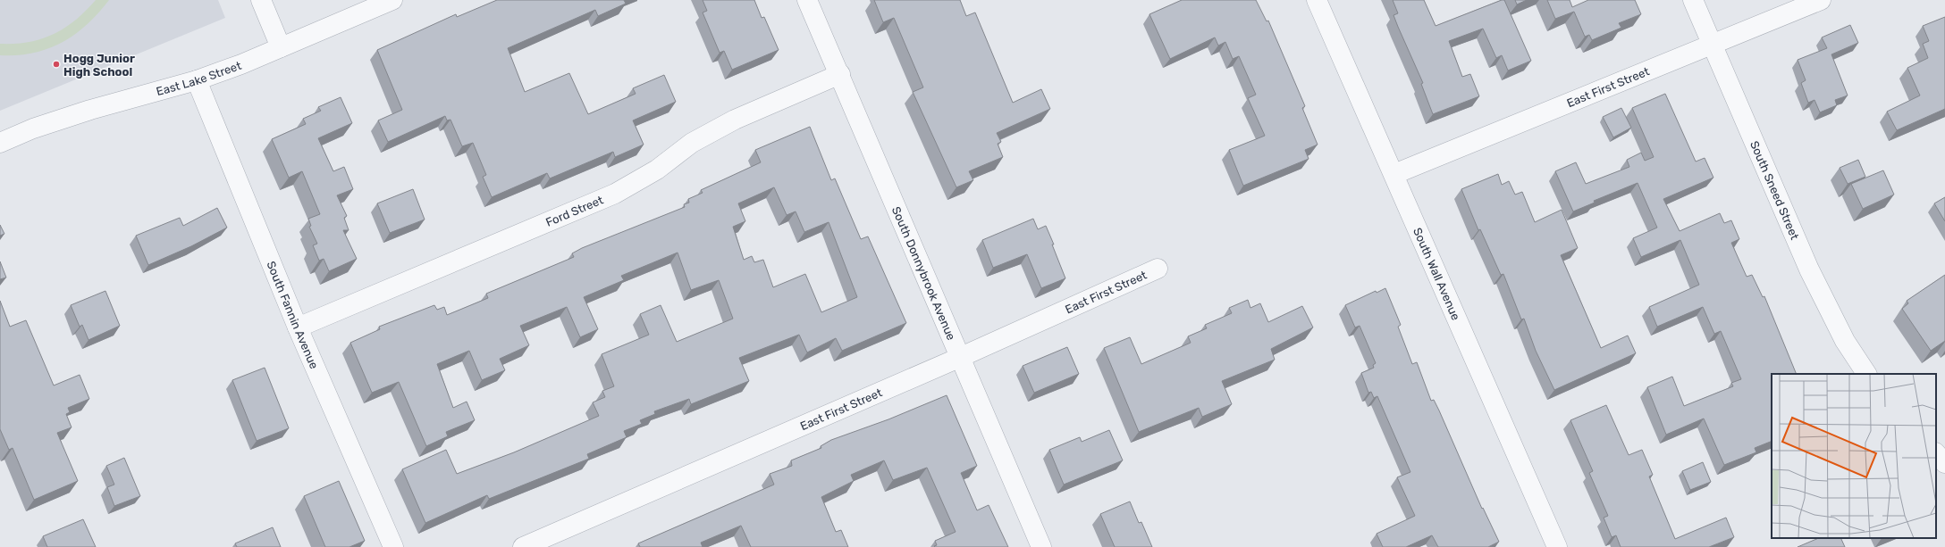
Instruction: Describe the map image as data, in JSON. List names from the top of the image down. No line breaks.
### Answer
{"streets":{"street":["East Lake Street","East First Street","South Sneed Street","Ford Street","South Donnybrook Avenue","South Wall Avenue","South Fannin Avenue"]},"crossings":[["East Lake Street","South Fannin Avenue"],["East First Street","South Sneed Street"],["East First Street","South Donnybrook Avenue"],["East First Street","South Wall Avenue"],["Ford Street","South Donnybrook Avenue"],["Ford Street","South Fannin Avenue"]],"places":["Hogg Junior High School"]}
